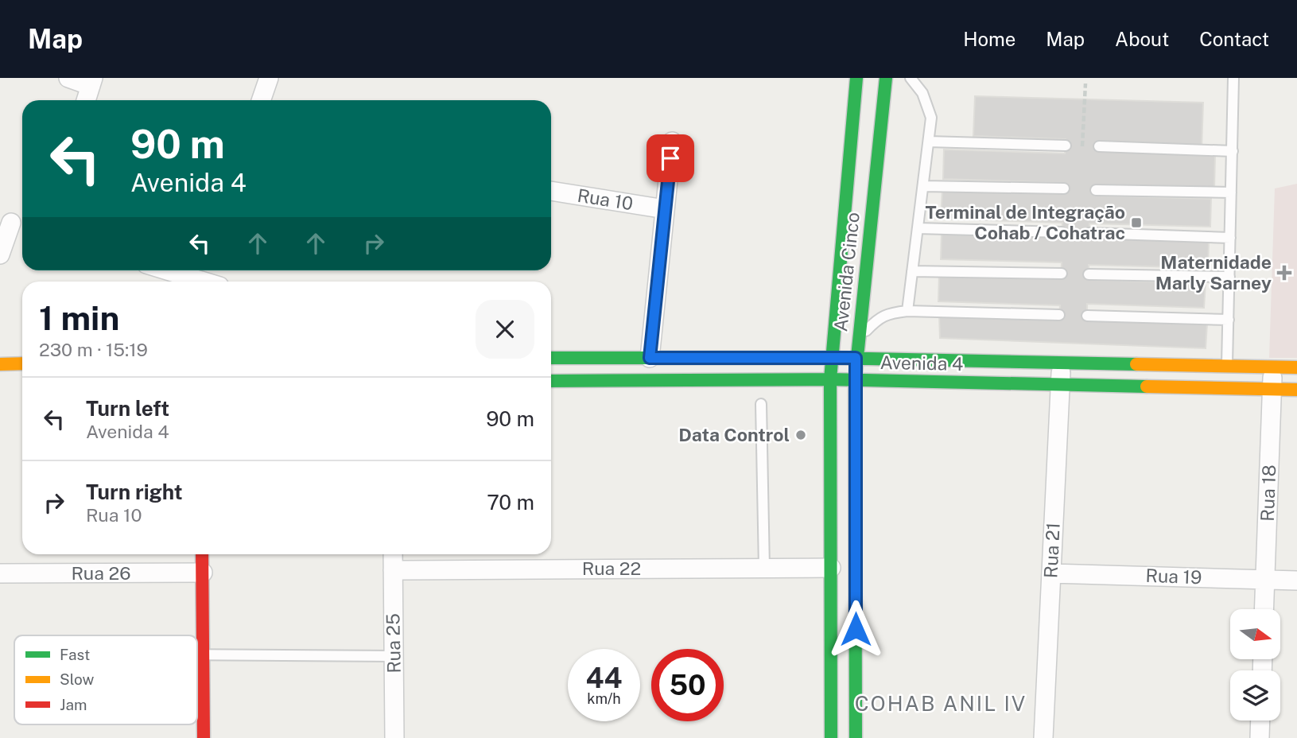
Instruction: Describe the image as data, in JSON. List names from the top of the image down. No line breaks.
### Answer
{"streets":{"main road":["Avenida Cinco","Avenida 4"],"street":["Rua 10","Rua 18","Rua 21","Rua 22","Rua 26","Rua 19","Rua 25"]},"crossings":[["Avenida Cinco","Avenida 4"],["Avenida Cinco","Rua 22"],["Avenida 4","Rua 18"],["Avenida 4","Rua 21"],["Rua 18","Rua 19"],["Rua 21","Rua 19"],["Rua 22","Rua 25"]],"districts":["COHAB ANIL IV"],"places":{"transit":["Terminal de Integração Cohab / Cohatrac"],"health":["Maternidade Marly Sarney"],"other":["Data Control"]},"legend":["Fast","Slow","Jam"],"north":"right","page":{"header":"Map","nav":["Home","Map","About","Contact"],"turn":["90 m","Avenida 4"],"heading":["1 min","230 m · 15:19"],"list":[{"name":"Turn left","note":"Avenida 4","value":"90 m"},{"name":"Turn right","note":"Rua 10","value":"70 m"}],"speed":"44 km/h","limit":"50"}}
